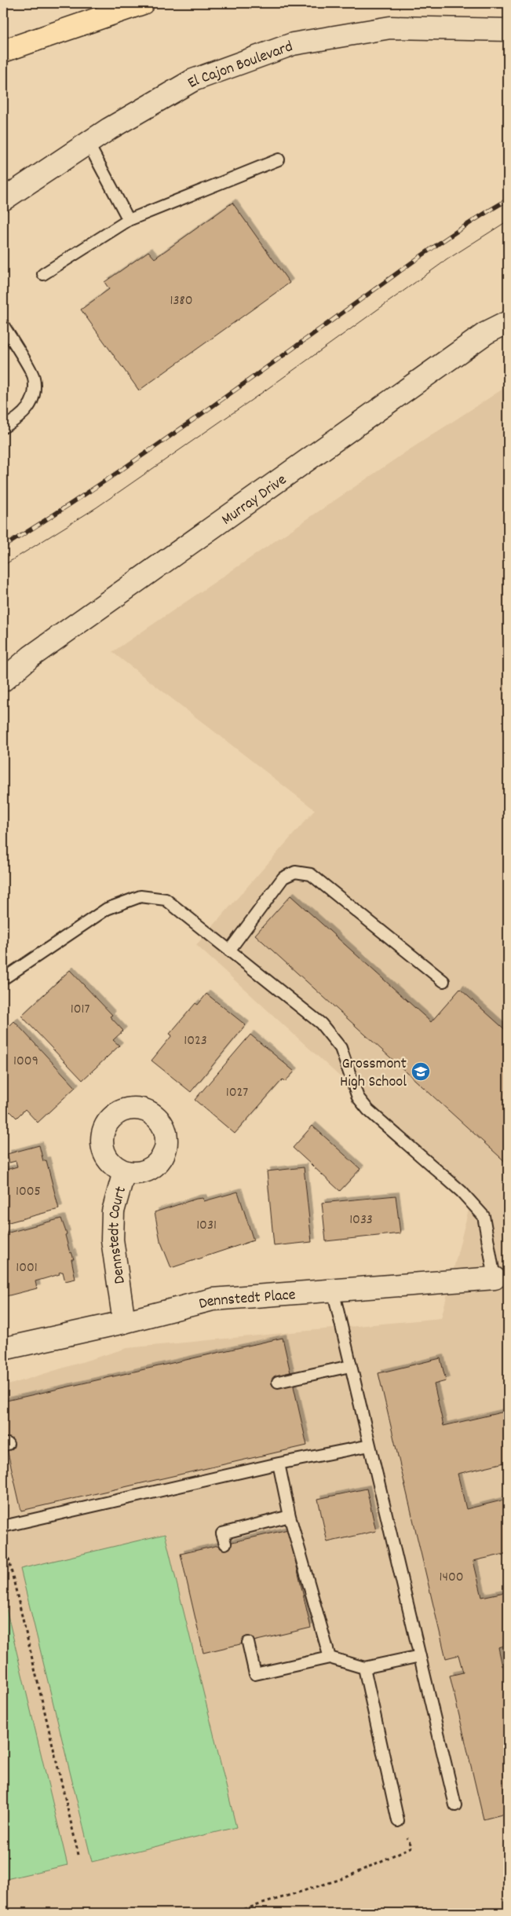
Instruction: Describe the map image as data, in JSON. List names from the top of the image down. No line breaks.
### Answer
{"streets":{"street":["El Cajon Boulevard","Murray Drive","Dennstedt Court","Dennstedt Place"]},"crossings":[["Dennstedt Court","Dennstedt Place"]],"places":{"school or university":["Grossmont High School"]},"house_numbers":["1380","1017","1023","1009","1027","1005","1033","1031","1001","1400"]}
